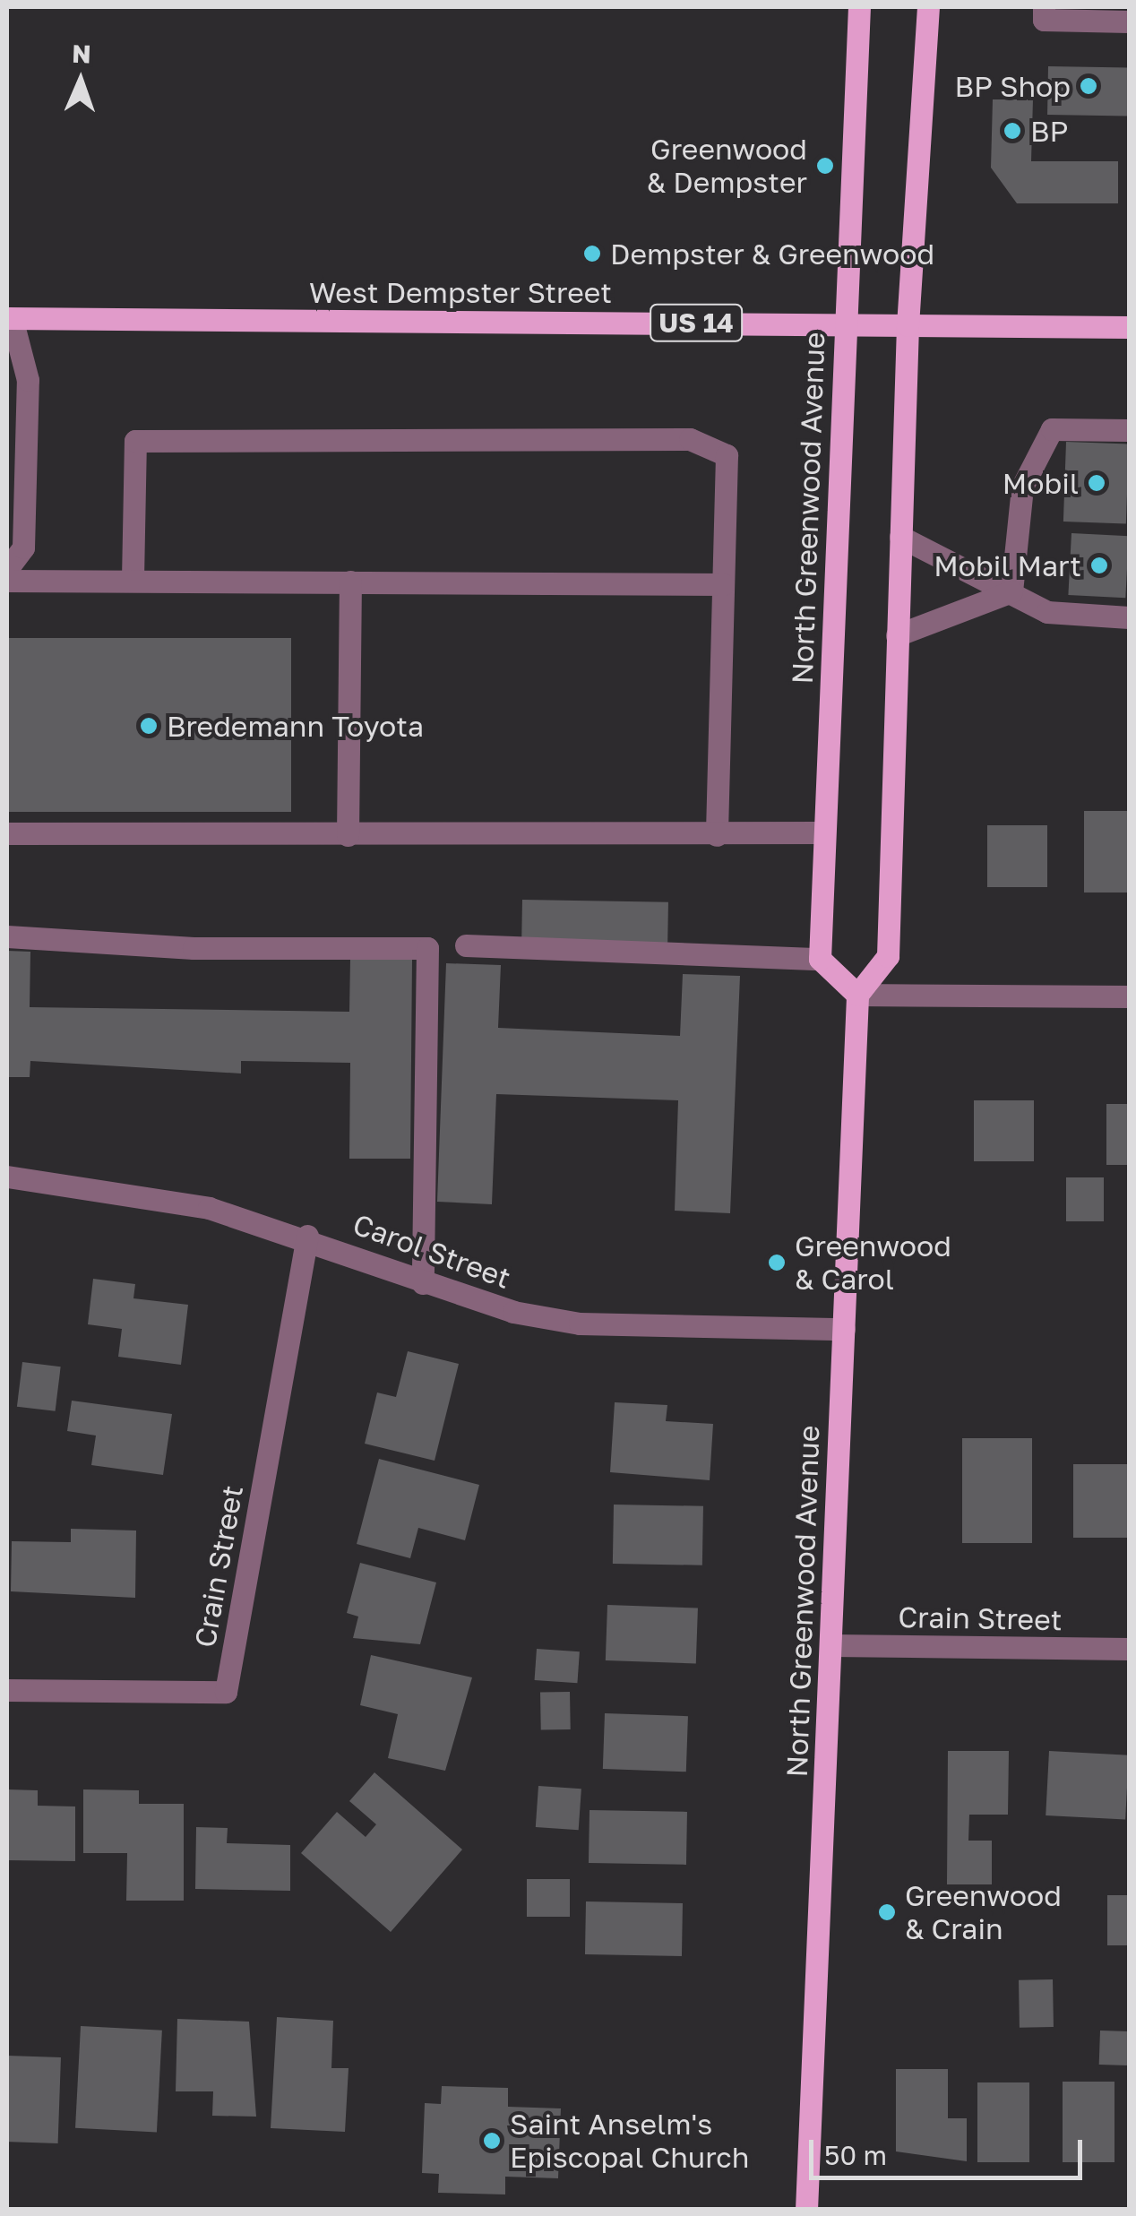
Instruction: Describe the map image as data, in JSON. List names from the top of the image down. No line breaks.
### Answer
{"streets":{"main road":["West Dempster Street","US 14","North Greenwood Avenue"],"street":["Carol Street","Crain Street"]},"crossings":[["West Dempster Street","North Greenwood Avenue"],["North Greenwood Avenue","Carol Street"],["North Greenwood Avenue","Crain Street"],["Carol Street","Crain Street"]],"places":["BP Shop","BP","Greenwood & Dempster","Dempster & Greenwood","Mobil","Mobil Mart","Bredemann Toyota","Greenwood & Carol","Greenwood & Crain","Saint Anselm's Episcopal Church"],"scale_bar":"50 m","north":"top"}
